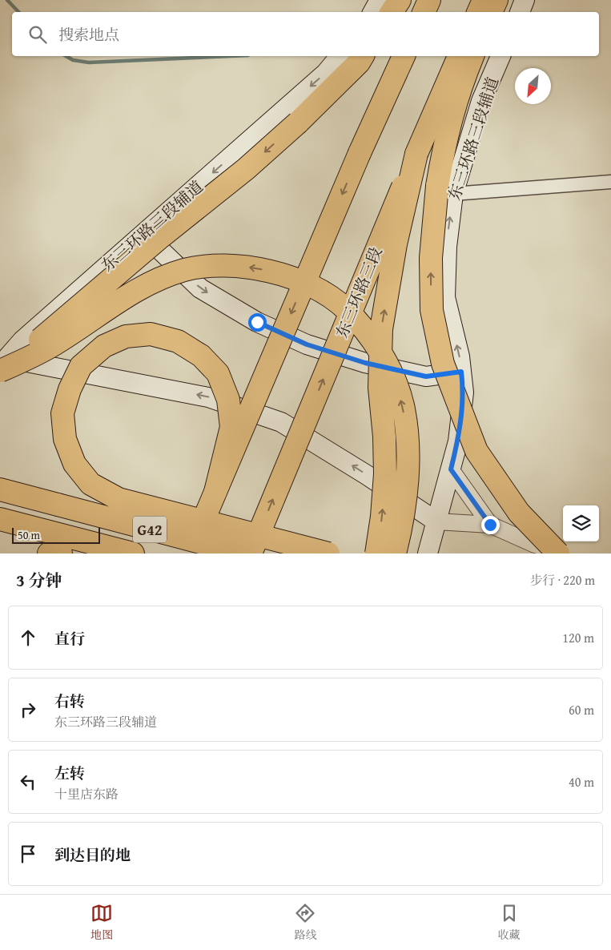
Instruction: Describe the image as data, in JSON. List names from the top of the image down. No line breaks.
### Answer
{"streets":{"highway":["东三环路三段","G42"],"main road":["东三环路三段辅道"]},"scale_bar":"50 m","north":"bottom left","page":{"search":"搜索地点","scale":"50 m","heading":["3 分钟","步行 · 220 m"],"list":[["直行","120 m"],["右转","东三环路三段辅道","60 m"],["左转","十里店东路","40 m"],"到达目的地"],"nav":["地图","路线","收藏"]}}
